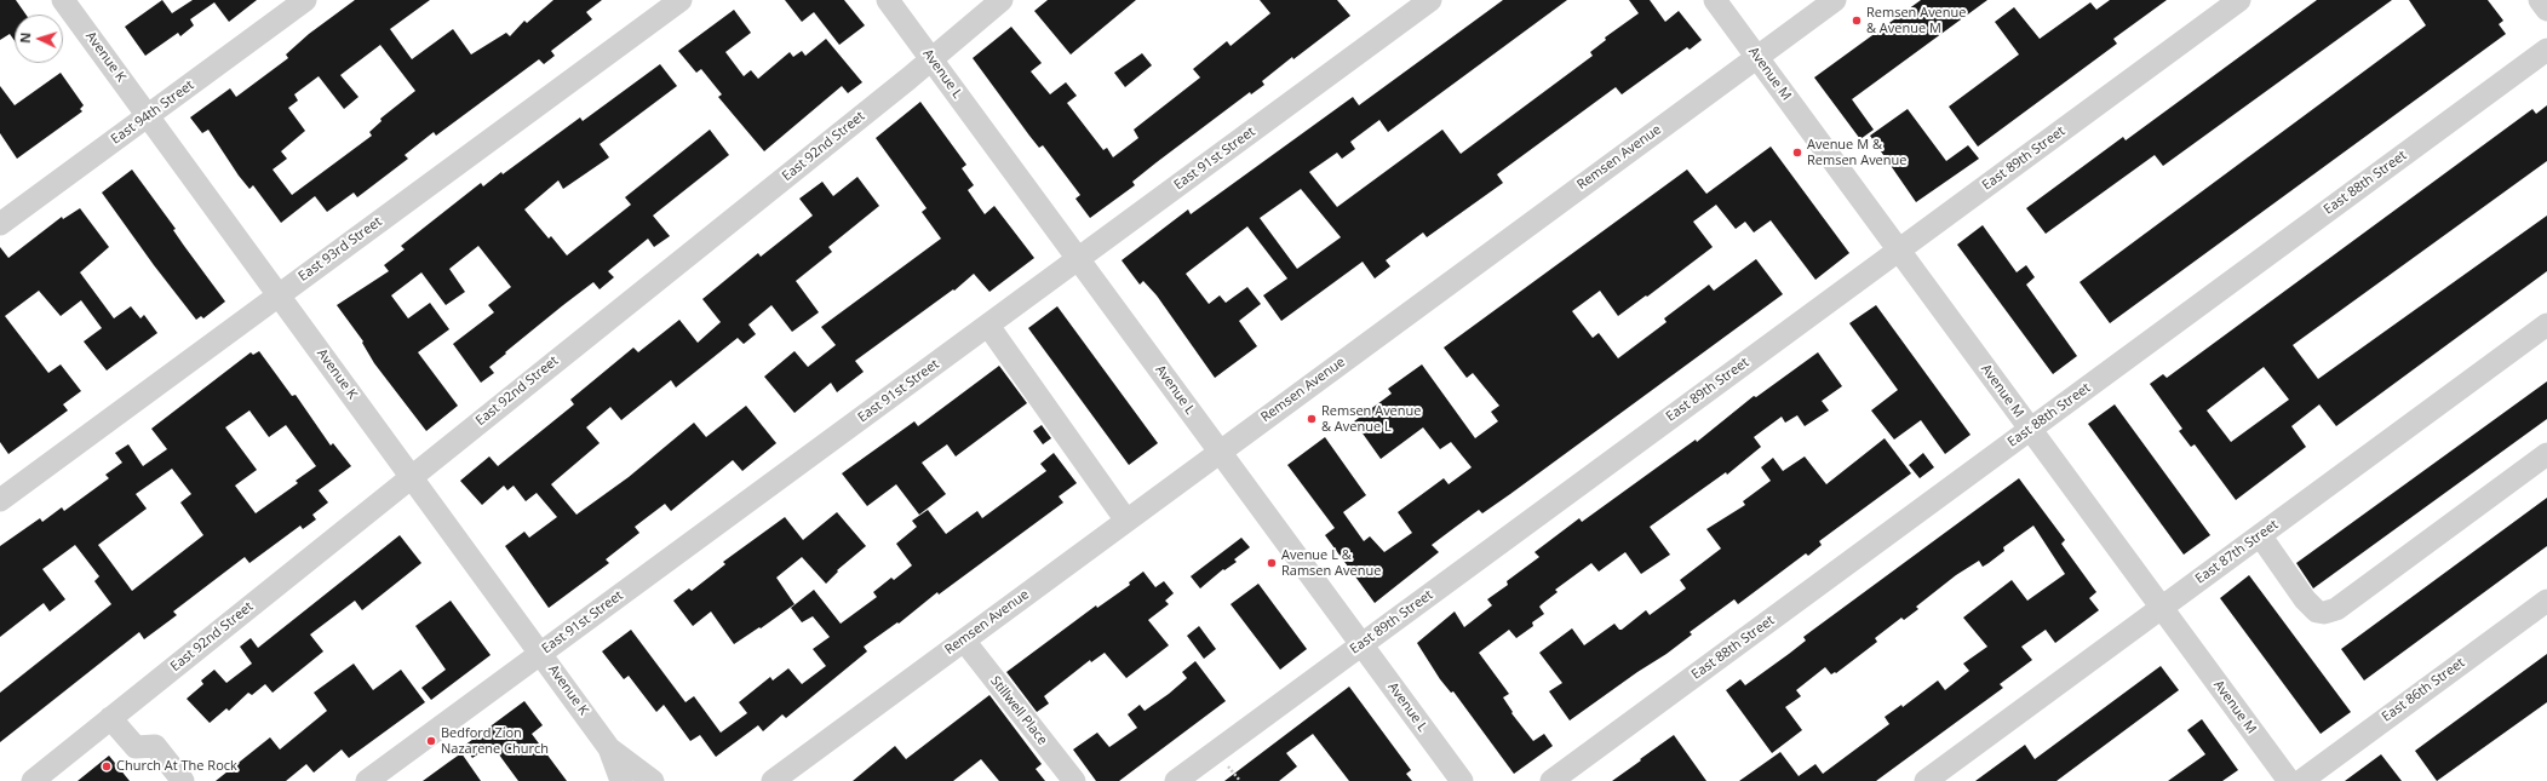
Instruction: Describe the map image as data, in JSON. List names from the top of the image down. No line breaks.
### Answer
{"streets":{"street":["Avenue K","Avenue L","Avenue M","East 94th Street","East 92nd Street","Remsen Avenue","East 91st Street","East 89th Street","East 88th Street","East 93rd Street","East 87th Street","East 86th Street","Stillwell Place"]},"crossings":[["Avenue K","East 94th Street"],["Avenue K","East 92nd Street"],["Avenue K","East 91st Street"],["Avenue K","East 93rd Street"],["Avenue L","East 92nd Street"],["Avenue L","Remsen Avenue"],["Avenue L","East 91st Street"],["Avenue L","East 89th Street"],["Avenue M","Remsen Avenue"],["Avenue M","East 89th Street"],["Avenue M","East 88th Street"],["Avenue M","East 87th Street"],["Remsen Avenue","Stillwell Place"]],"places":["Remsen Avenue & Avenue M","Avenue M & Remsen Avenue","Remsen Avenue & Avenue L","Avenue L & Ramsen Avenue","Bedford Zion Nazarene Church","Church At The Rock"],"north":"left"}
